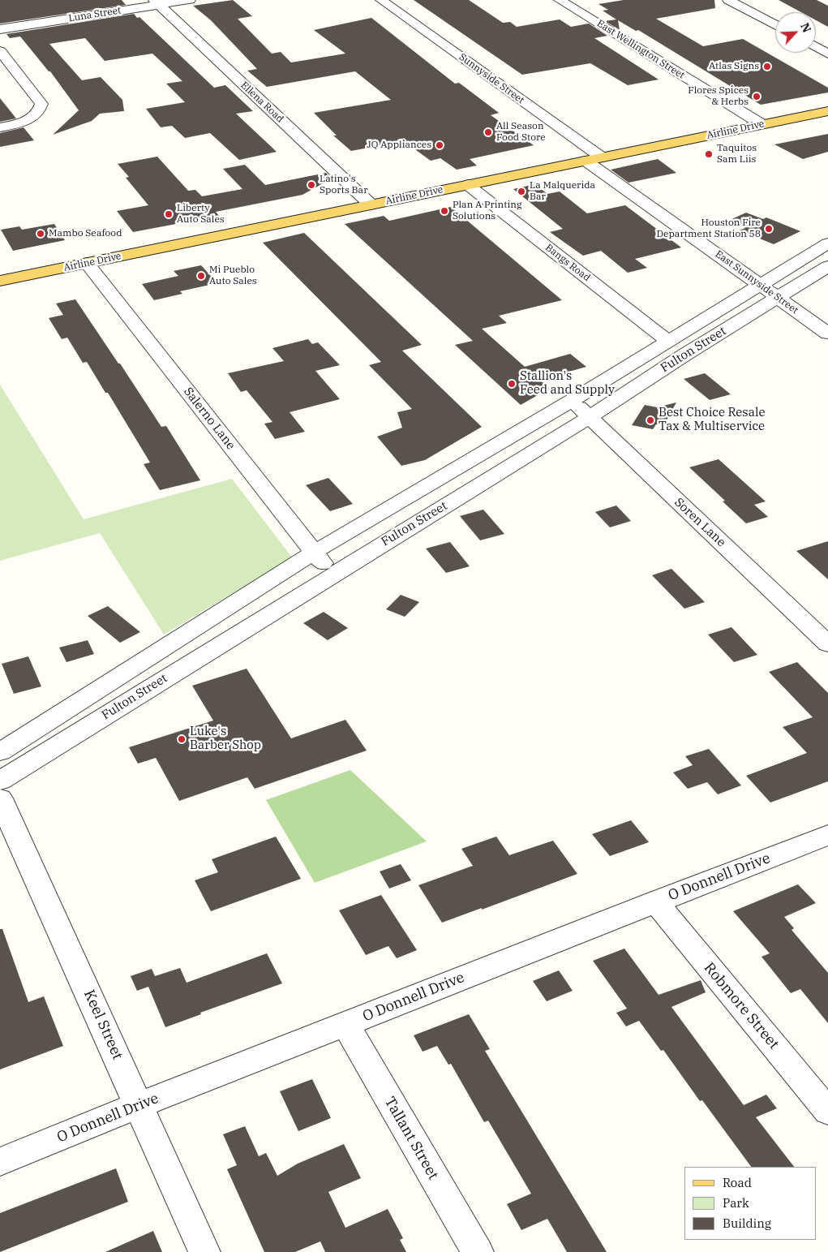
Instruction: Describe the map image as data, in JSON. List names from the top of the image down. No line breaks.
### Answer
{"streets":{"main road":["Airline Drive"],"street":["Luna Street","East Wellington Street","Sunnyside Street","Ellena Road","Bangs Road","East Sunnyside Street","Fulton Street","Salerno Lane","Soren Lane","O Donnell Drive","Robmore Street","Keel Street","Tallant Street"]},"crossings":[["Luna Street","Ellena Road"],["East Wellington Street","Airline Drive"],["Sunnyside Street","Airline Drive"],["Ellena Road","Airline Drive"],["Airline Drive","Bangs Road"],["Airline Drive","East Sunnyside Street"],["Airline Drive","Salerno Lane"],["Bangs Road","Fulton Street"],["East Sunnyside Street","Fulton Street"],["Fulton Street","Salerno Lane"],["Fulton Street","Soren Lane"],["O Donnell Drive","Robmore Street"],["O Donnell Drive","Keel Street"],["O Donnell Drive","Tallant Street"]],"places":["Atlas Signs","Flores Spices & Herbs","All Season Food Store","JQ Appliances","Taquitos Sam Liis","Latino's Sports Bar","La Malquerida Bar","Plan A Printing Solutions","Liberty Auto Sales","Houston Fire Department Station 58","Mambo Seafood","Mi Pueblo Auto Sales","Stallion's Feed and Supply","Best Choice Resale Tax & Multiservice","Luke's Barber Shop"],"legend":["Road","Park","Building"],"north":"top right"}
